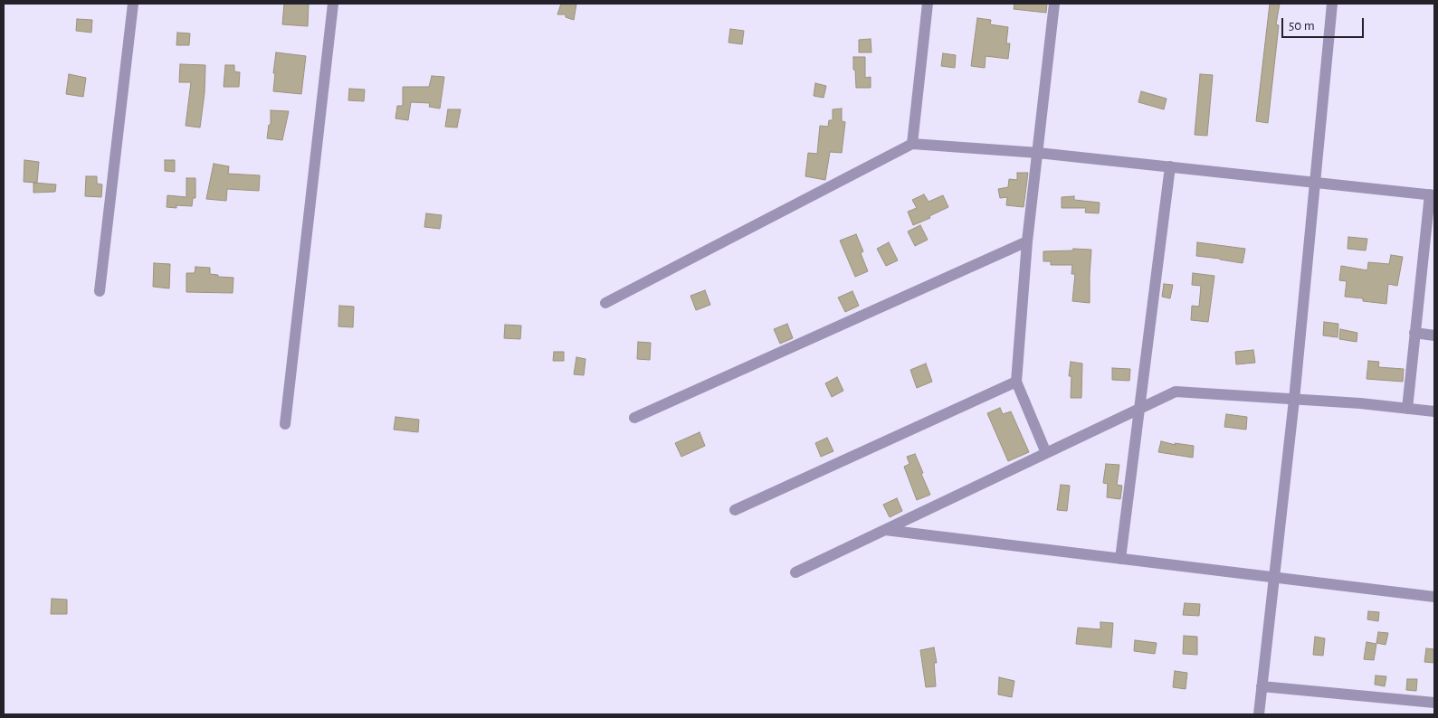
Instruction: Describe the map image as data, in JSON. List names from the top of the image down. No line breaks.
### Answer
{"scale_bar":"50 m"}
